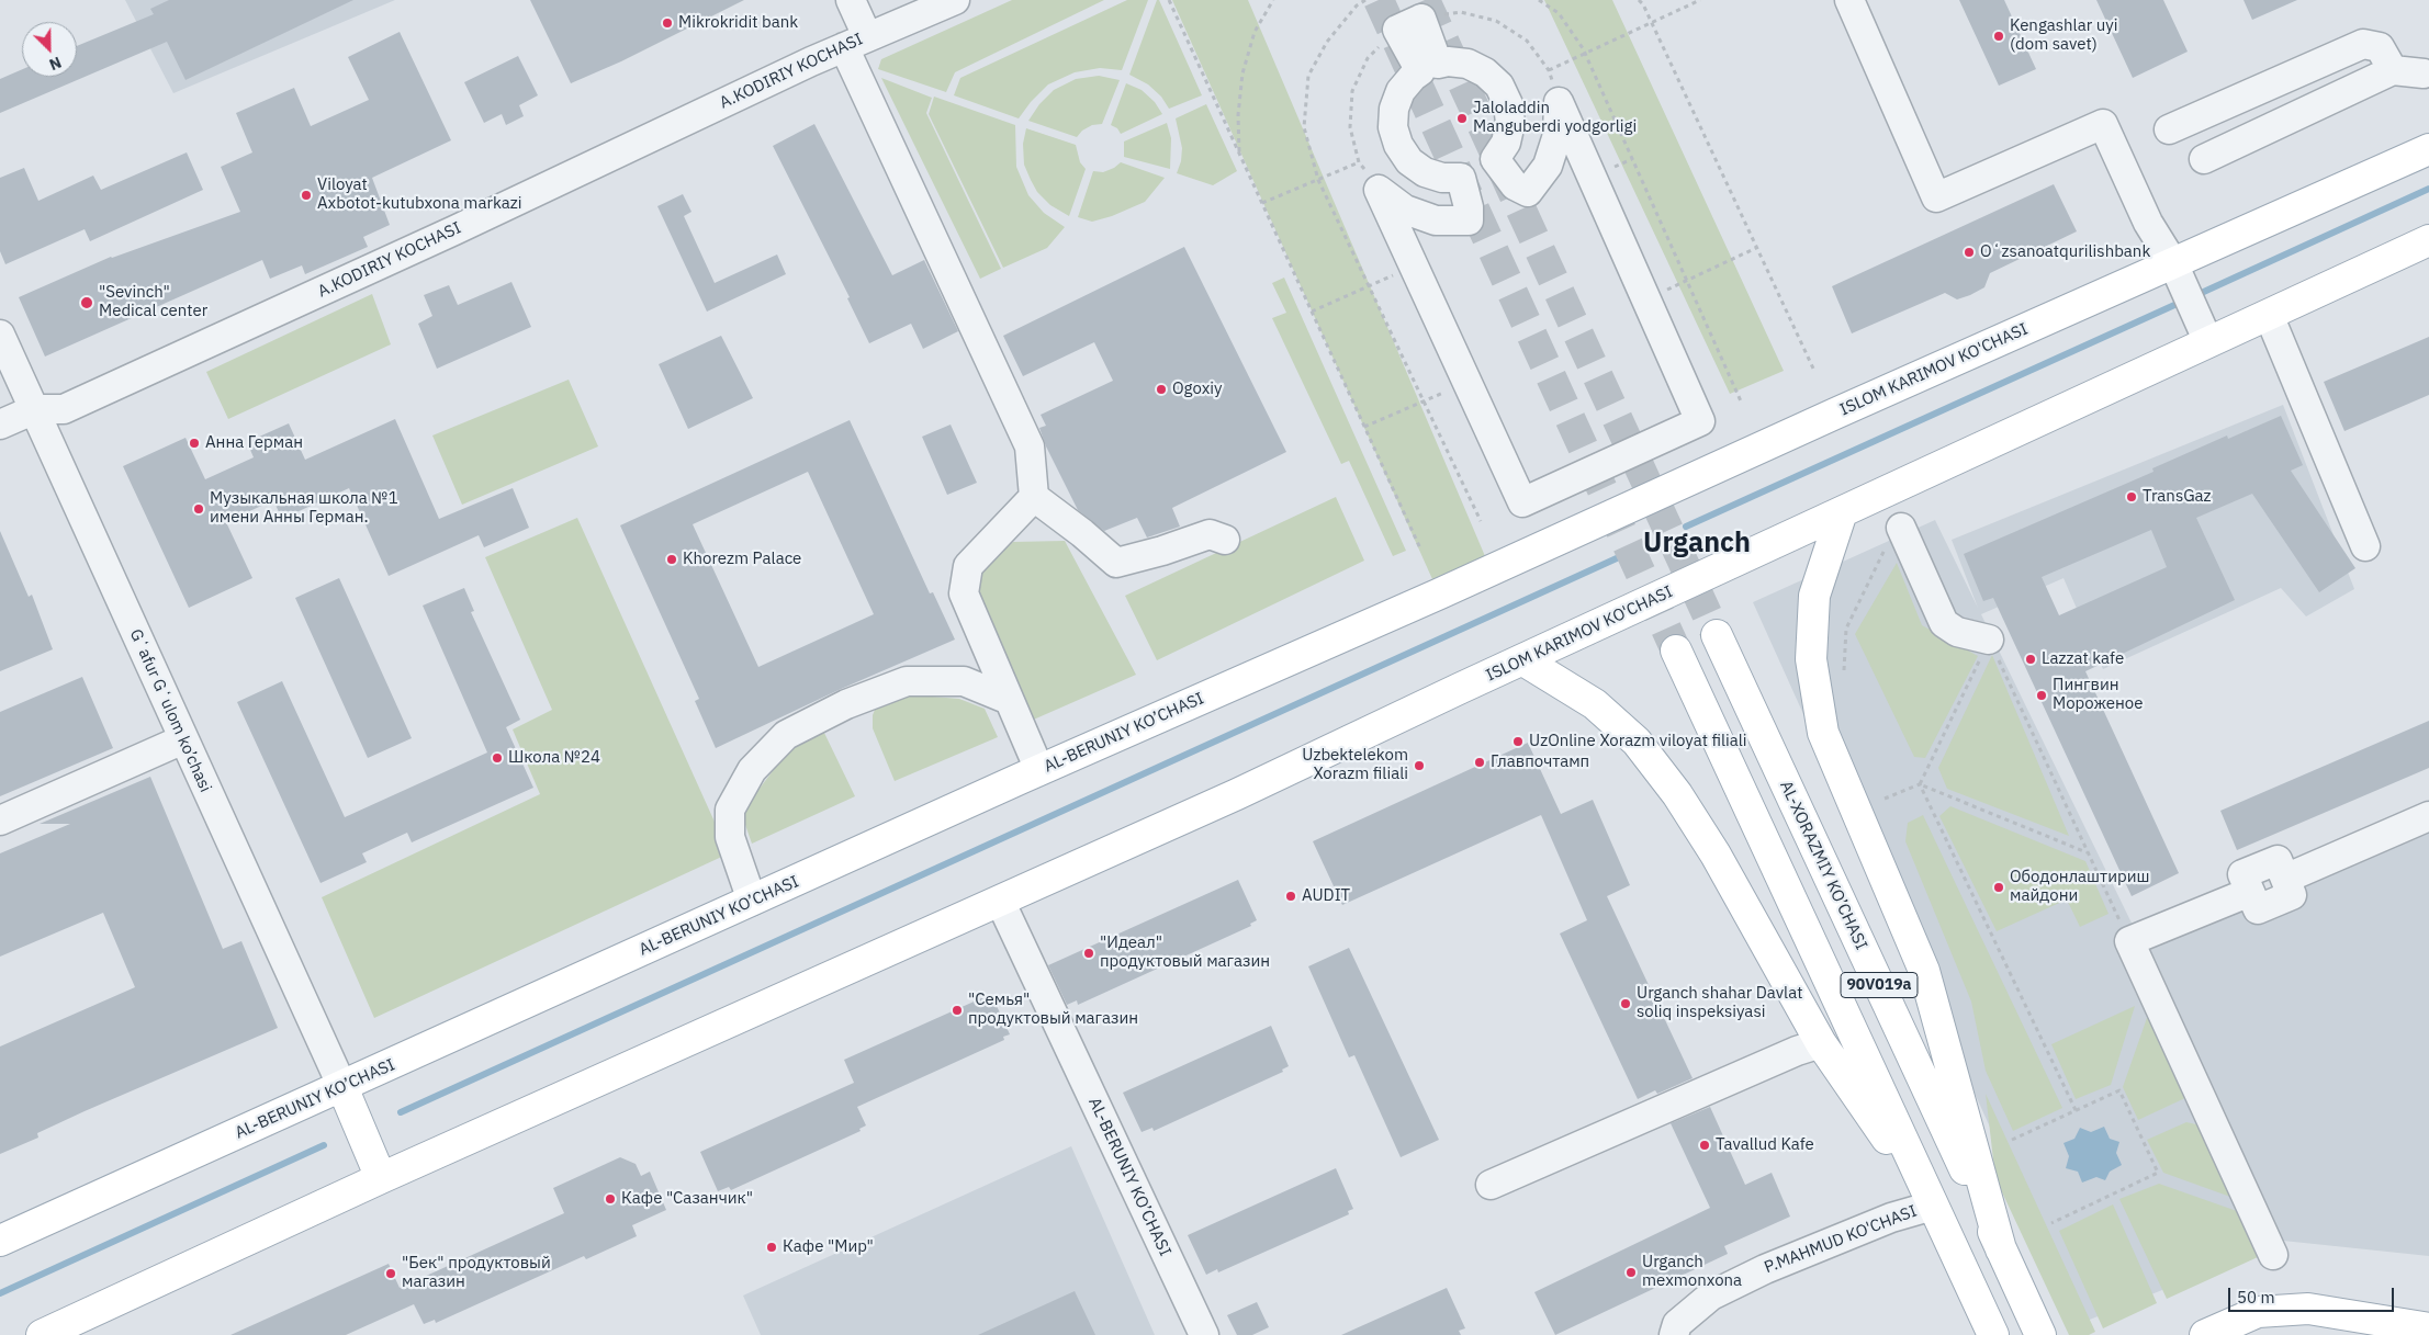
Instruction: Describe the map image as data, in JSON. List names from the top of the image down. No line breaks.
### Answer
{"streets":{"main road":["ISLOM KARIMOV KO'CHASI","AL-BERUNIY KO’CHASI","AL-XORAZMIY KO’CHASI","90V019a"],"street":["A.KODIRIY KOCHASI","Gʻafur Gʻulom ko’chasi","P.MAHMUD KO'CHASI"]},"crossings":[["A.KODIRIY KOCHASI","Gʻafur Gʻulom ko’chasi"],["ISLOM KARIMOV KO'CHASI","AL-BERUNIY KO’CHASI"],["Gʻafur Gʻulom ko’chasi","AL-BERUNIY KO’CHASI"],["90V019a","P.MAHMUD KO'CHASI"]],"districts":["Urganch"],"places":["Mikrokridit bank","Kengashlar uyi (dom savet)","Jaloladdin Manguberdi yodgorligi","Viloyat Axbotot-kutubxona markazi","Oʻzsanoatqurilishbank","\"Sevinch\" Medical center","Ogoxiy","Анна Герман","TransGaz","Музыкальная школа №1 имени Анны Герман.","Khorezm Palace","Lazzat kafe","Пингвин Мороженое","UzOnline Xorazm viloyat filiali","Школа №24","Главпочтамп","Uzbektelekom Xorazm filiali","Ободонлаштириш майдони","AUDIT","\"Идеал\" продуктовый магазин","Urganch shahar Davlat soliq inspeksiyasi","\"Семья\" продуктовый магазин","Tavallud Kafe","Кафе \"Сазанчик\"","Кафе \"Мир\"","Urganch mexmonxona","\"Бек\" продуктовый магазин"],"scale_bar":"50 m","north":"bottom right"}
